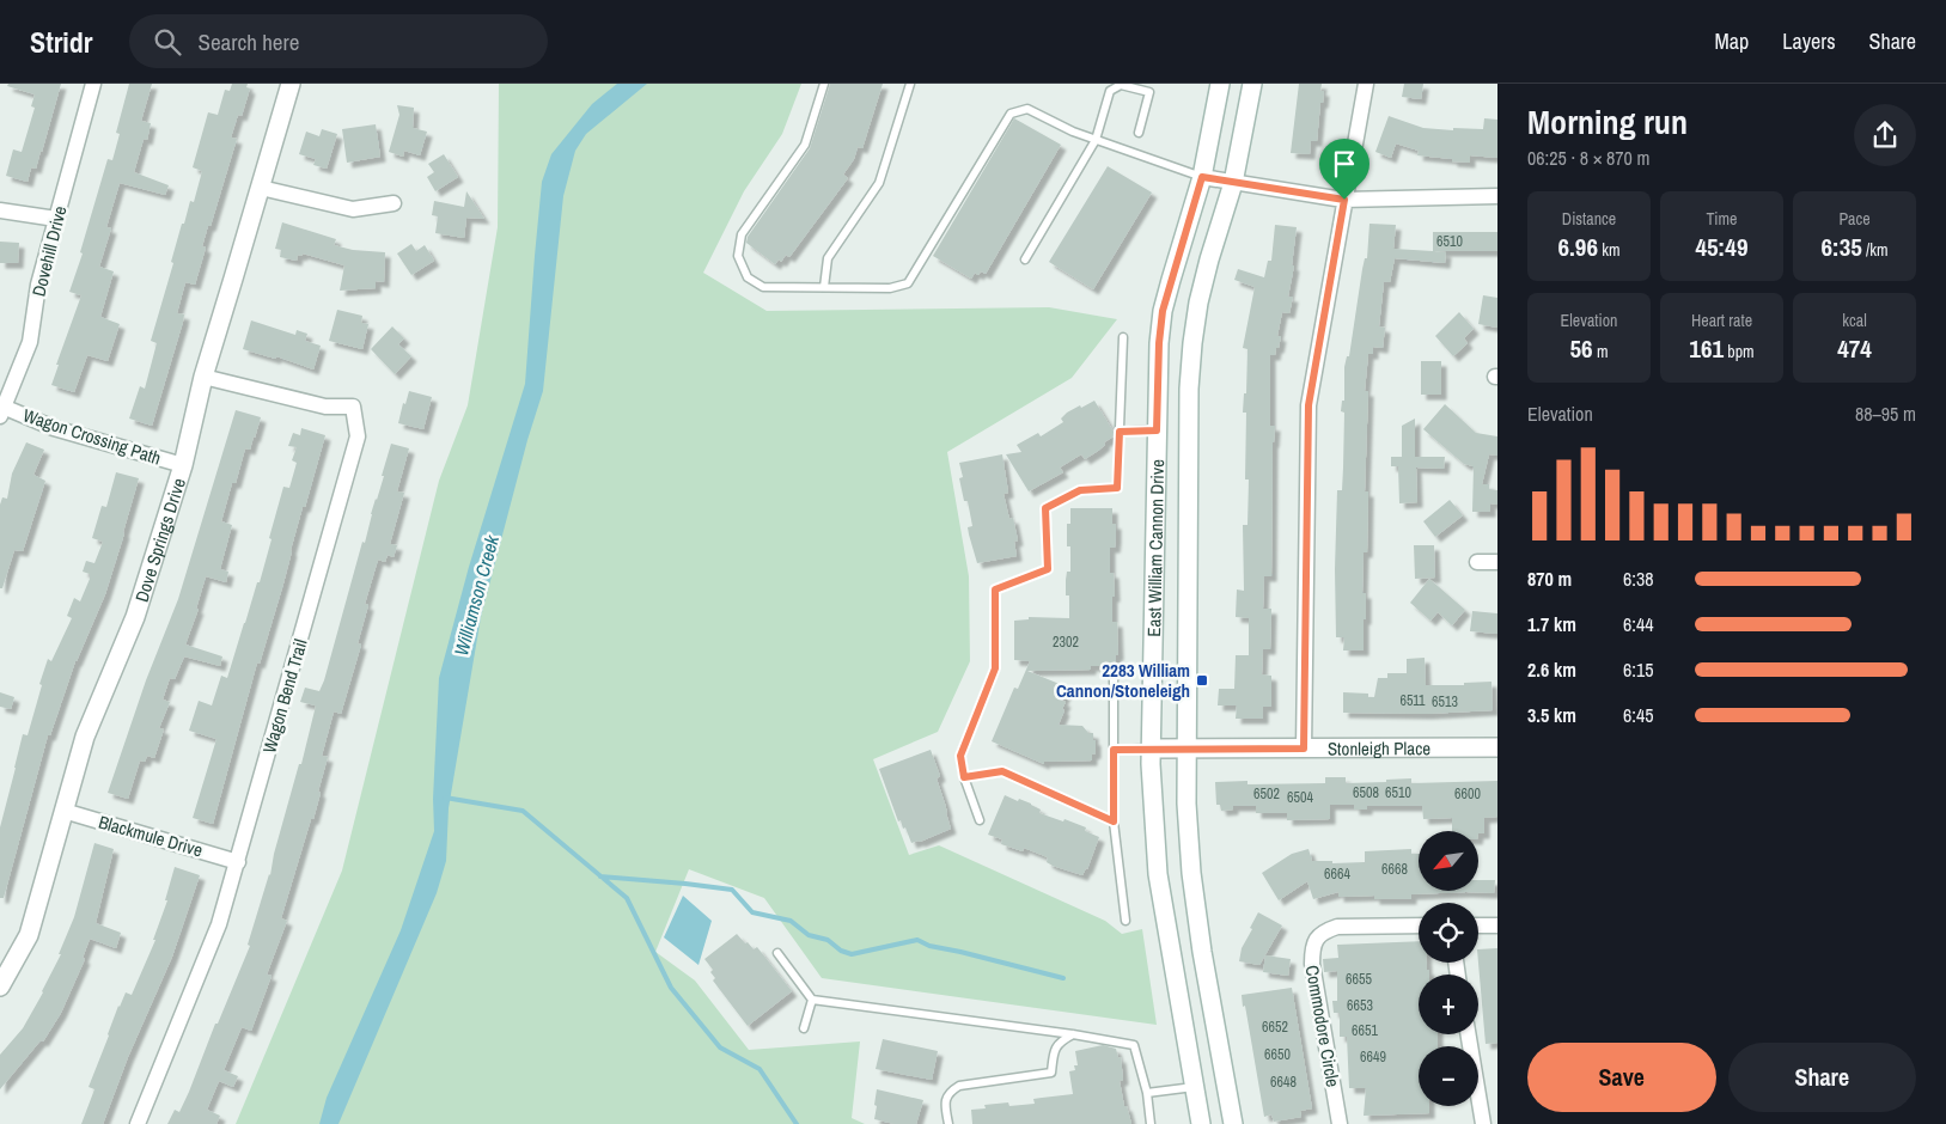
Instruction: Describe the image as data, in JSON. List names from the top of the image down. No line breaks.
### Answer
{"streets":{"main road":["Dove Springs Drive","East William Cannon Drive","Stonleigh Place"],"street":["Dovehill Drive","Wagon Crossing Path","Wagon Bend Trail","Blackmule Drive","Commodore Circle"]},"crossings":[["Dovehill Drive","Wagon Crossing Path"],["Wagon Crossing Path","Dove Springs Drive"],["Dove Springs Drive","Wagon Bend Trail"],["Dove Springs Drive","Blackmule Drive"],["East William Cannon Drive","Stonleigh Place"],["Wagon Bend Trail","Blackmule Drive"]],"water":["Williamson Creek"],"places":{"transit":["2283 William Cannon/Stoneleigh"]},"house_numbers":["6510","2302","6511","6513","6508","6510","6502","6600","6504","6668","6664","6655","6653","6652","6651","6650","6649","6648"],"north":"bottom left","page":{"header":"Stridr","search":"Search here","nav":["Map","Layers","Share"],"heading":["Morning run","06:25 · 8 × 870 m"],"stats":[["Distance","6.96 km"],["Time","45:49"],["Pace","6:35 /km"],["Elevation","56 m"],["Heart rate","161 bpm"],["kcal","474"]],"chart":["Elevation","88–95 m"],"list":[{"name":"870 m","note":"6:38"},{"name":"1.7 km","note":"6:44"},{"name":"2.6 km","note":"6:15"},{"name":"3.5 km","note":"6:45"}],"map_buttons":["+","−"],"buttons":["Save","Share"]}}
